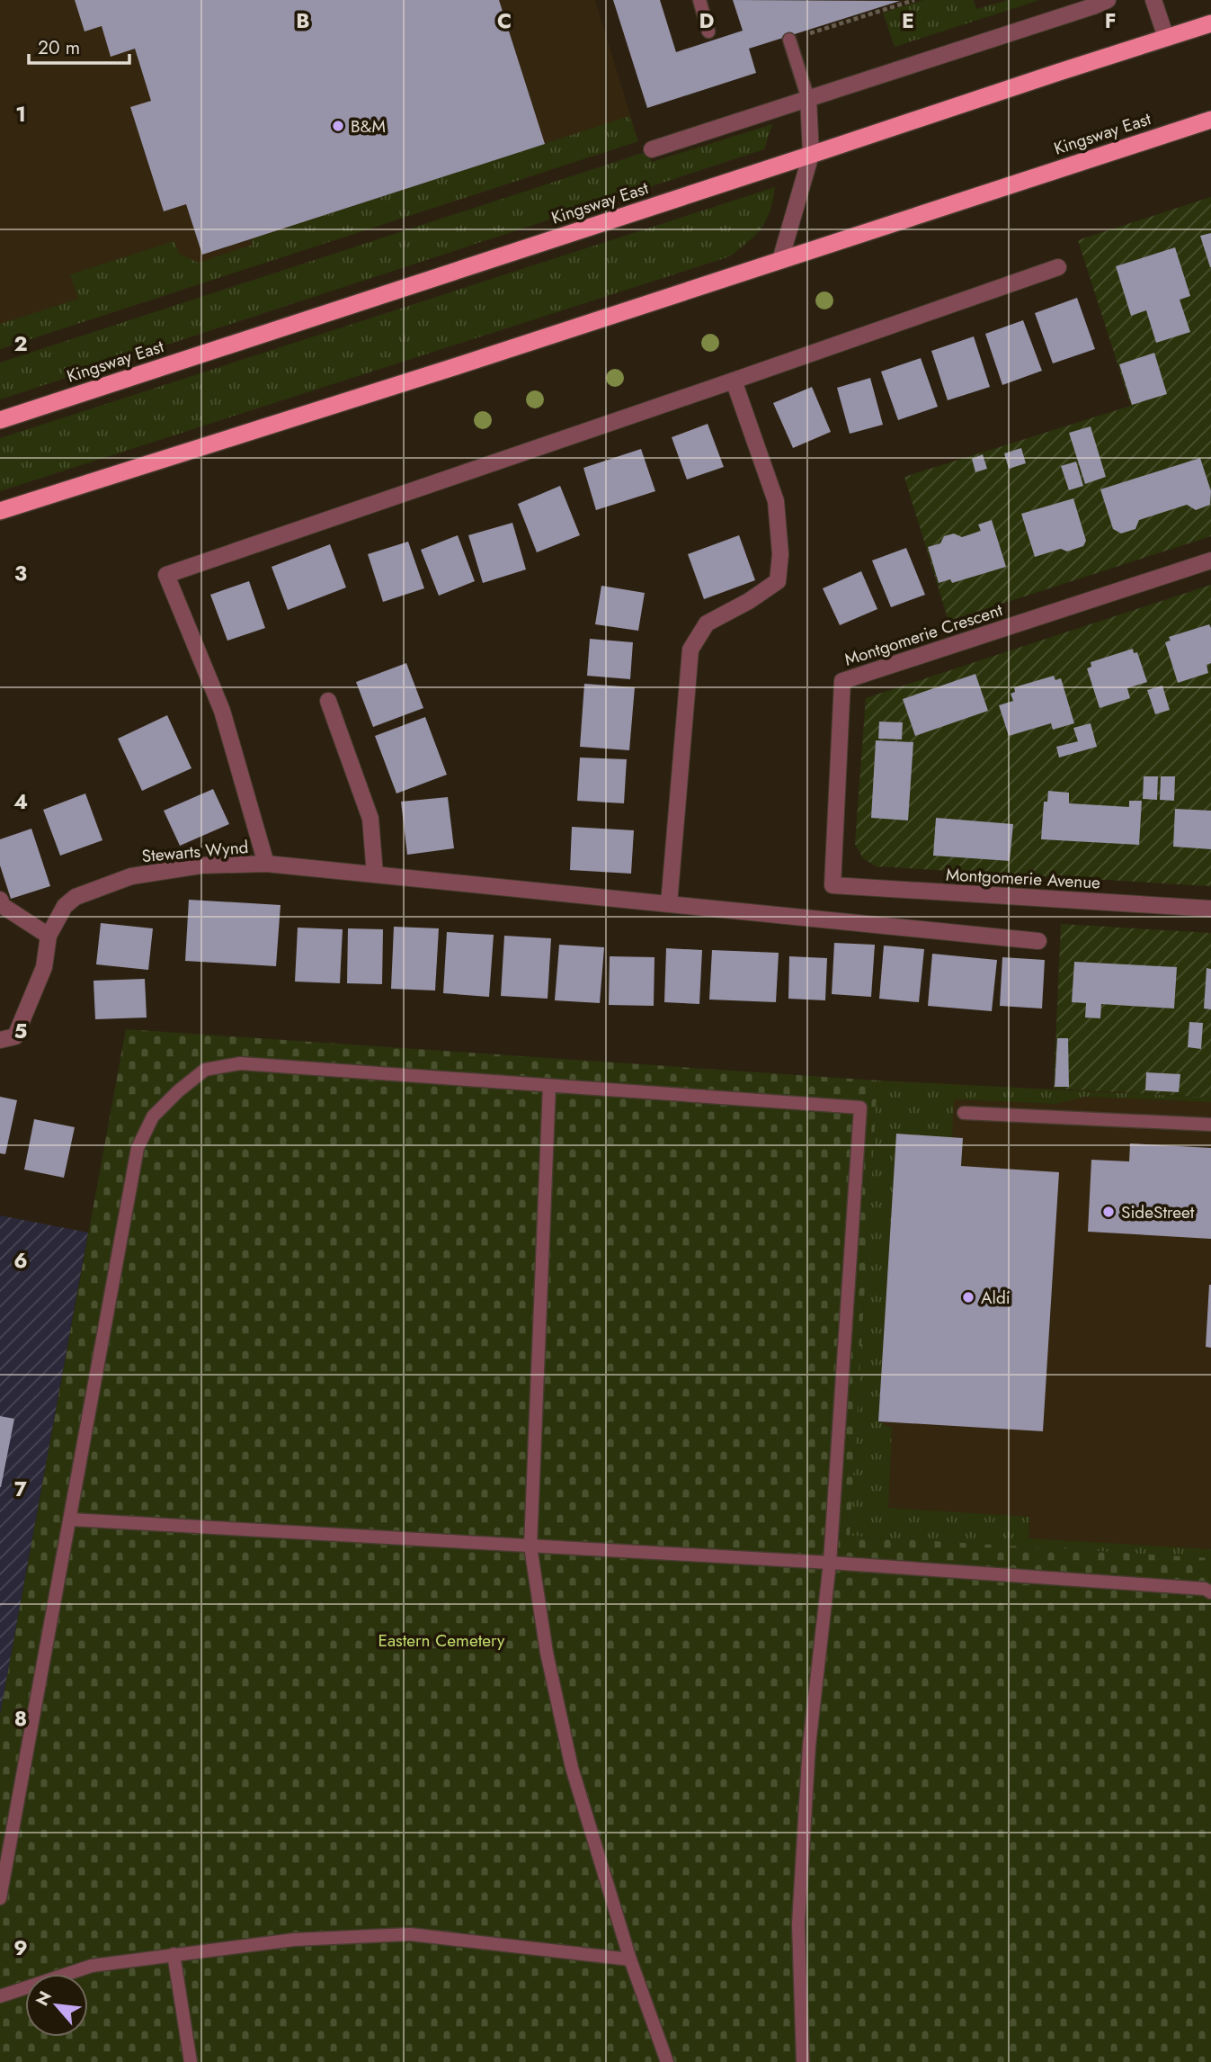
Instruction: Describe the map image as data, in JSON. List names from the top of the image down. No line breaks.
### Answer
{"streets":{"highway":["Kingsway East"],"street":["Montgomerie Crescent","Stewarts Wynd","Montgomerie Avenue"]},"crossings":[["Montgomerie Crescent","Montgomerie Avenue"]],"parks":["Eastern Cemetery"],"places":["B&M","SideStreet","Aldi"],"scale_bar":"20 m","north":"top left","grid":{"columns":["B","C","D","E","F"],"rows":["1","2","3","4","5","6","7","8","9"]}}
